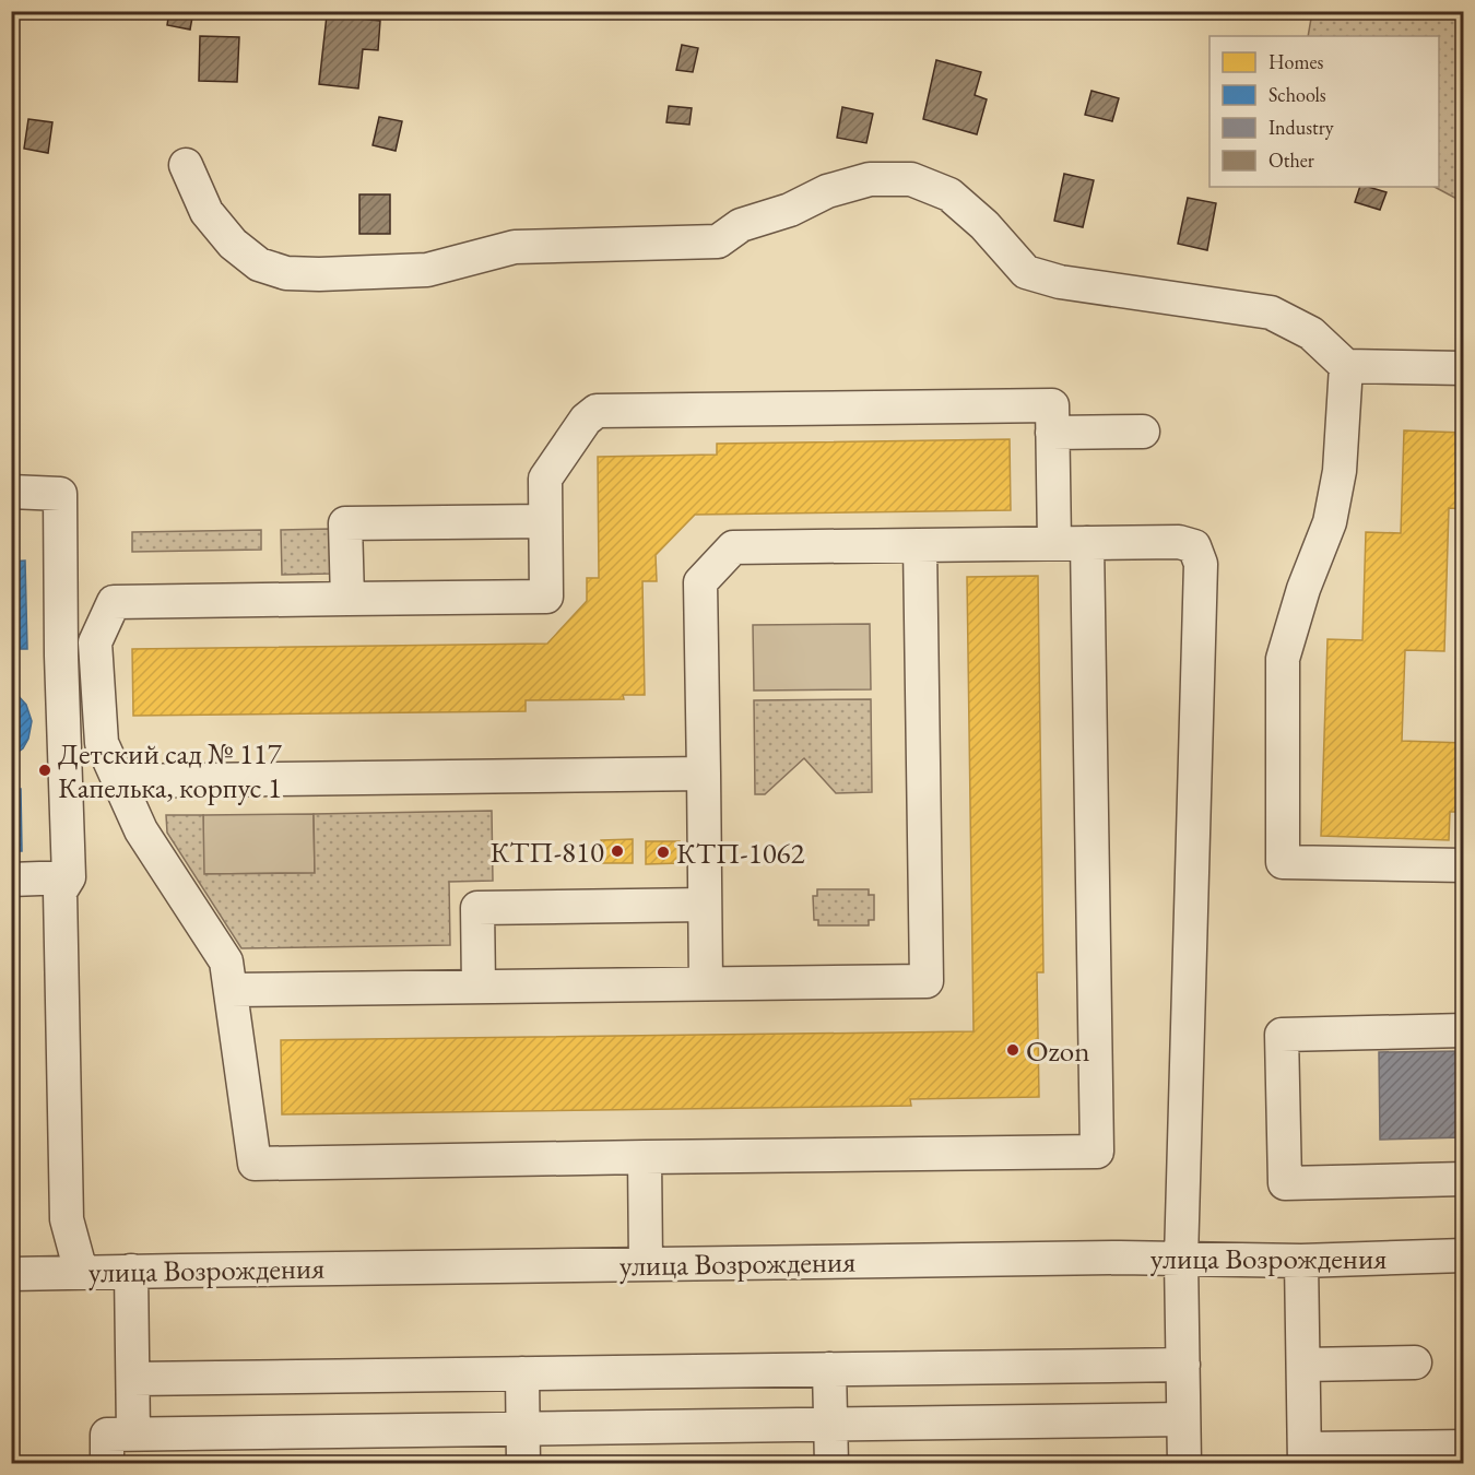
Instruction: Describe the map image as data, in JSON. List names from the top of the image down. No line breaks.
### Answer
{"streets":{"street":["улица Возрождения"]},"places":["Детский сад № 117 Капелька, корпус 1","КТП-810","КТП-1062","Ozon"],"legend":["Homes","Schools","Industry","Other"]}
